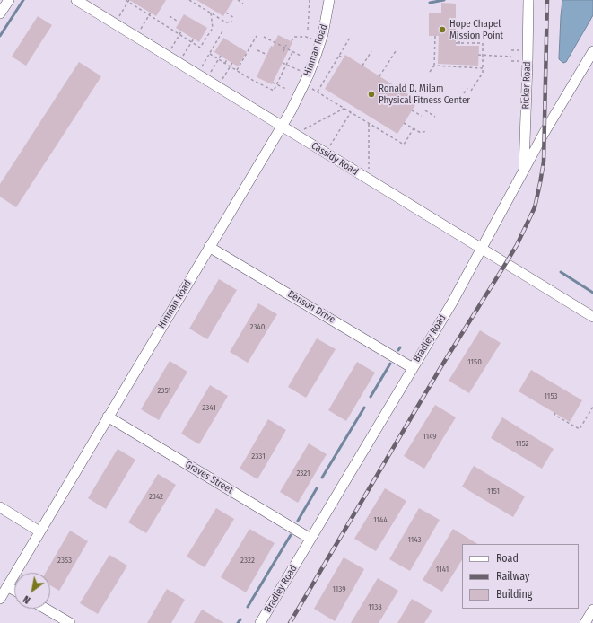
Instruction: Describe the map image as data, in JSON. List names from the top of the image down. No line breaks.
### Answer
{"streets":{"street":["Hinman Road","Ricker Road","Cassidy Road","Benson Drive","Bradley Road","Graves Street"]},"crossings":[["Hinman Road","Cassidy Road"],["Hinman Road","Benson Drive"],["Hinman Road","Graves Street"],["Ricker Road","Bradley Road"],["Cassidy Road","Bradley Road"],["Benson Drive","Bradley Road"],["Bradley Road","Graves Street"]],"places":["Hope Chapel Mission Point","Ronald D. Milam Physical Fitness Center"],"house_numbers":["2340","1150","2351","1153","2341","1149","1152","2331","2321","1151","2342","1144","1143","2353","2322","1141","1139","1138"],"legend":["Road","Railway","Building"],"north":"bottom left"}
